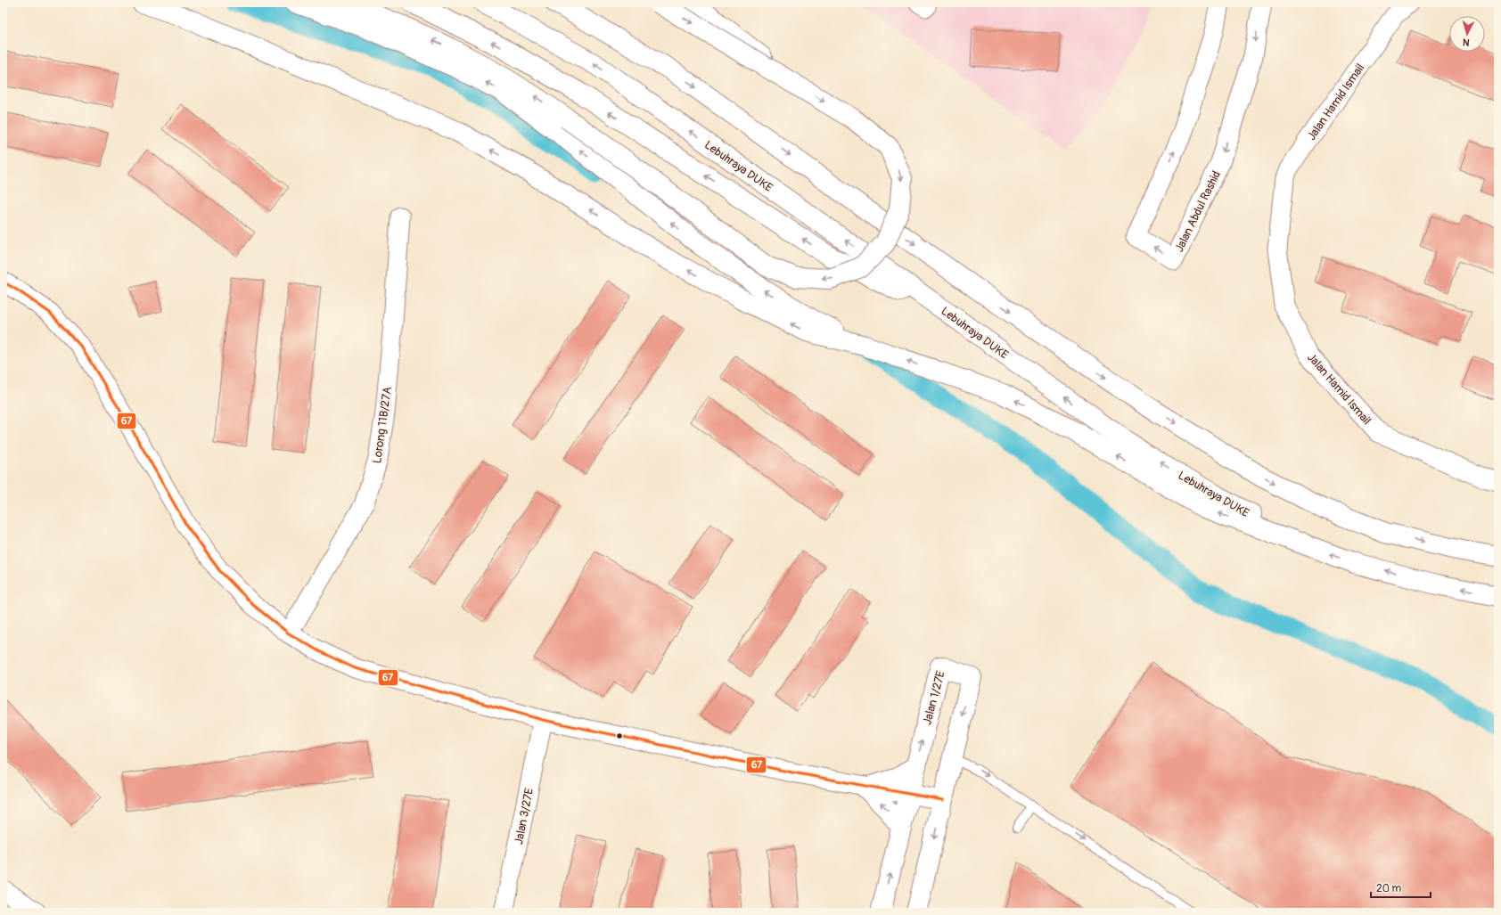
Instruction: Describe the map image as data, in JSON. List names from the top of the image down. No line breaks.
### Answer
{"streets":{"main road":["Lebuhraya DUKE","Jalan 1/27E"],"street":["Jalan Hamid Ismail","Jalan Abdul Rashid","Lorong 11B/27A","Jalan 3/27E"]},"lines":["transit line 67"],"scale_bar":"20 m","north":"bottom"}
